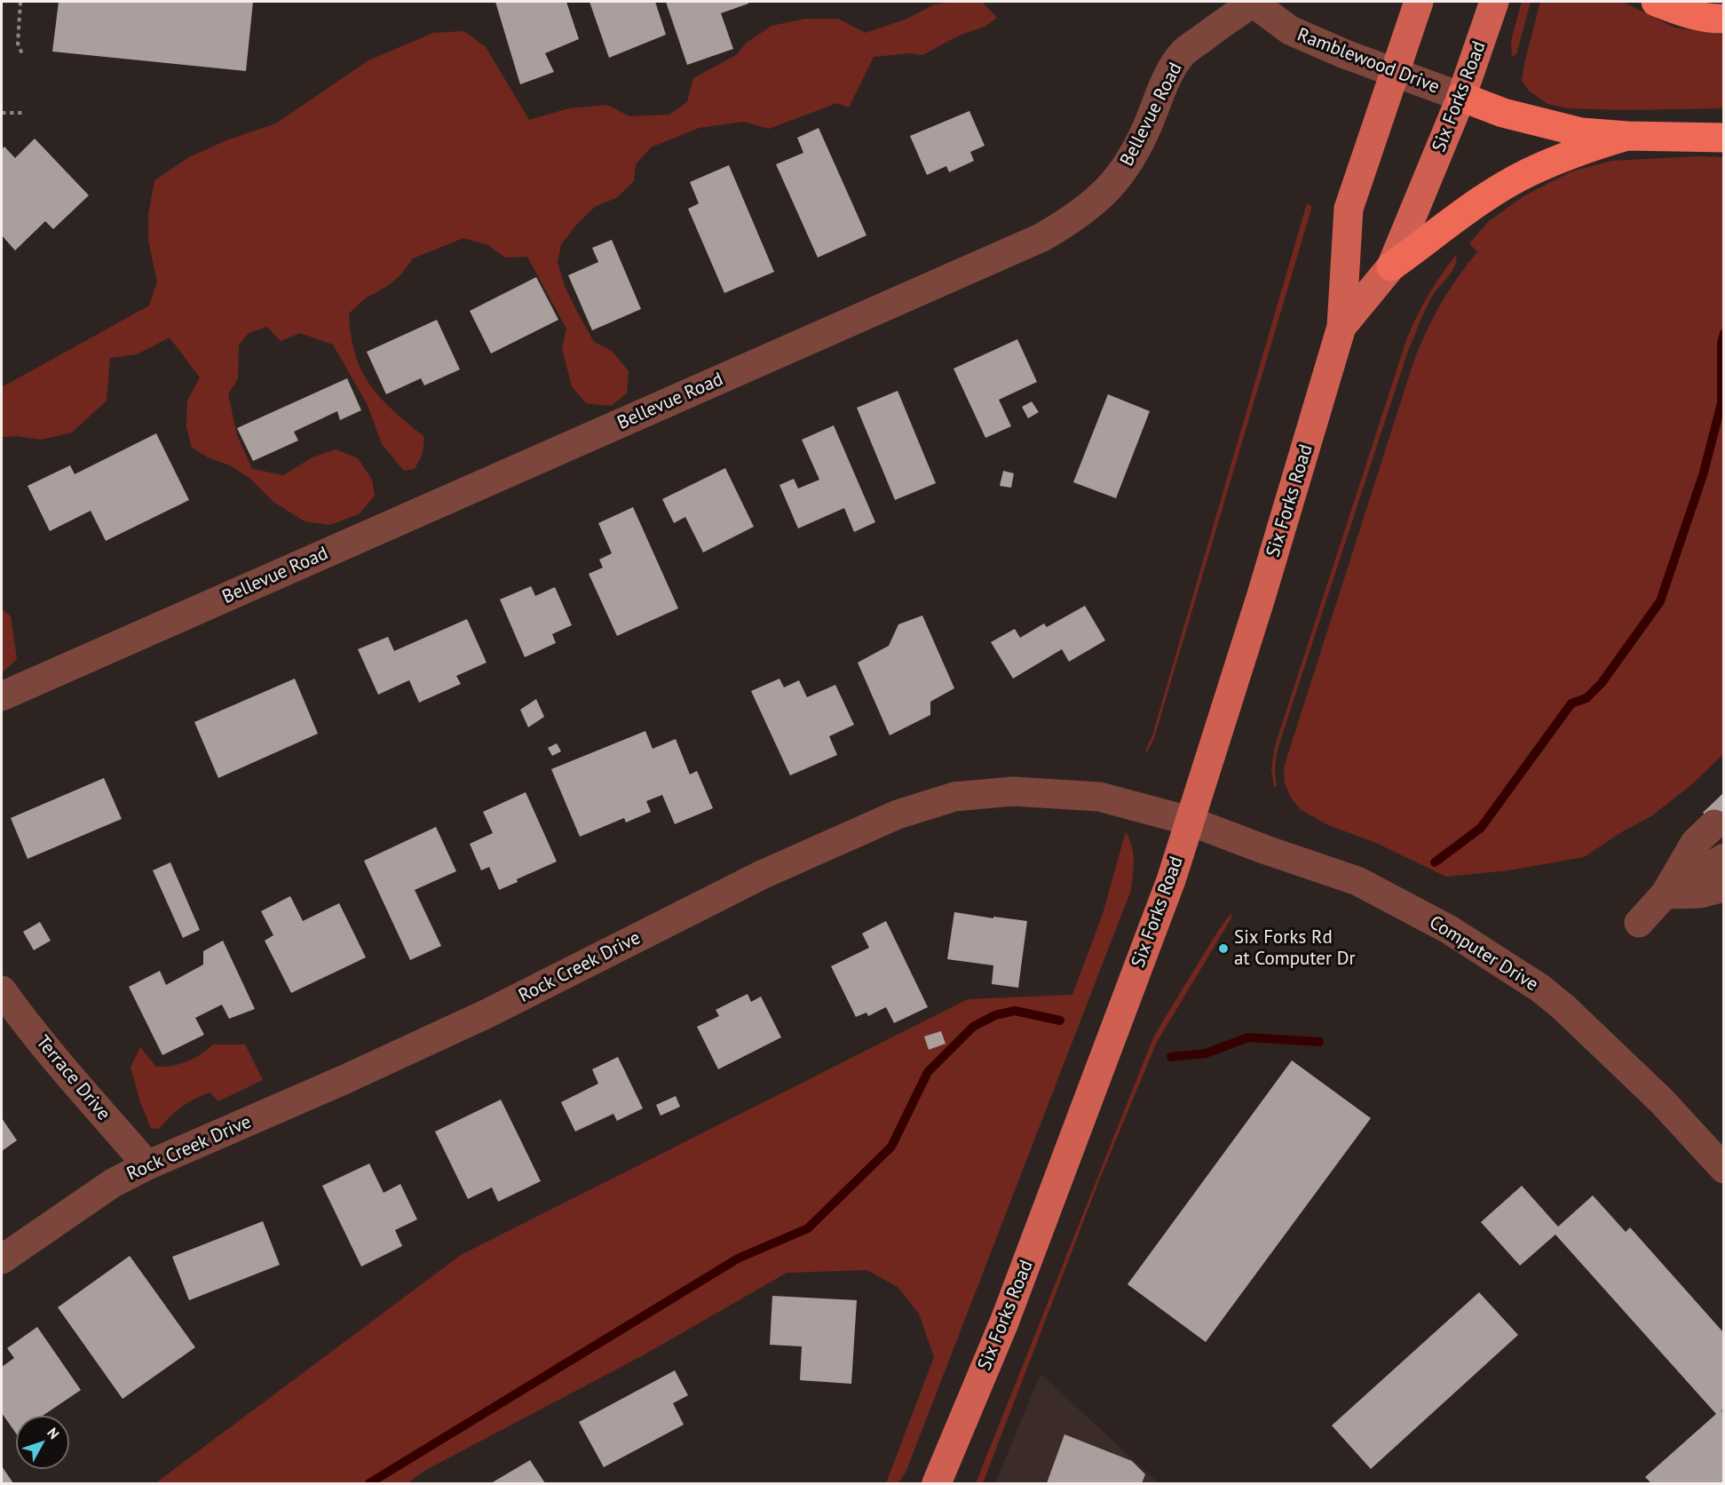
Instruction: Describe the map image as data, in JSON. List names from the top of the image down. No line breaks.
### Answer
{"streets":{"main road":["Six Forks Road"],"street":["Ramblewood Drive","Bellevue Road","Computer Drive","Rock Creek Drive","Terrace Drive"]},"crossings":[["Ramblewood Drive","Six Forks Road"],["Ramblewood Drive","Bellevue Road"],["Six Forks Road","Computer Drive"],["Six Forks Road","Rock Creek Drive"],["Computer Drive","Rock Creek Drive"],["Rock Creek Drive","Terrace Drive"]],"places":["Six Forks Rd at Computer Dr"],"north":"top right"}
